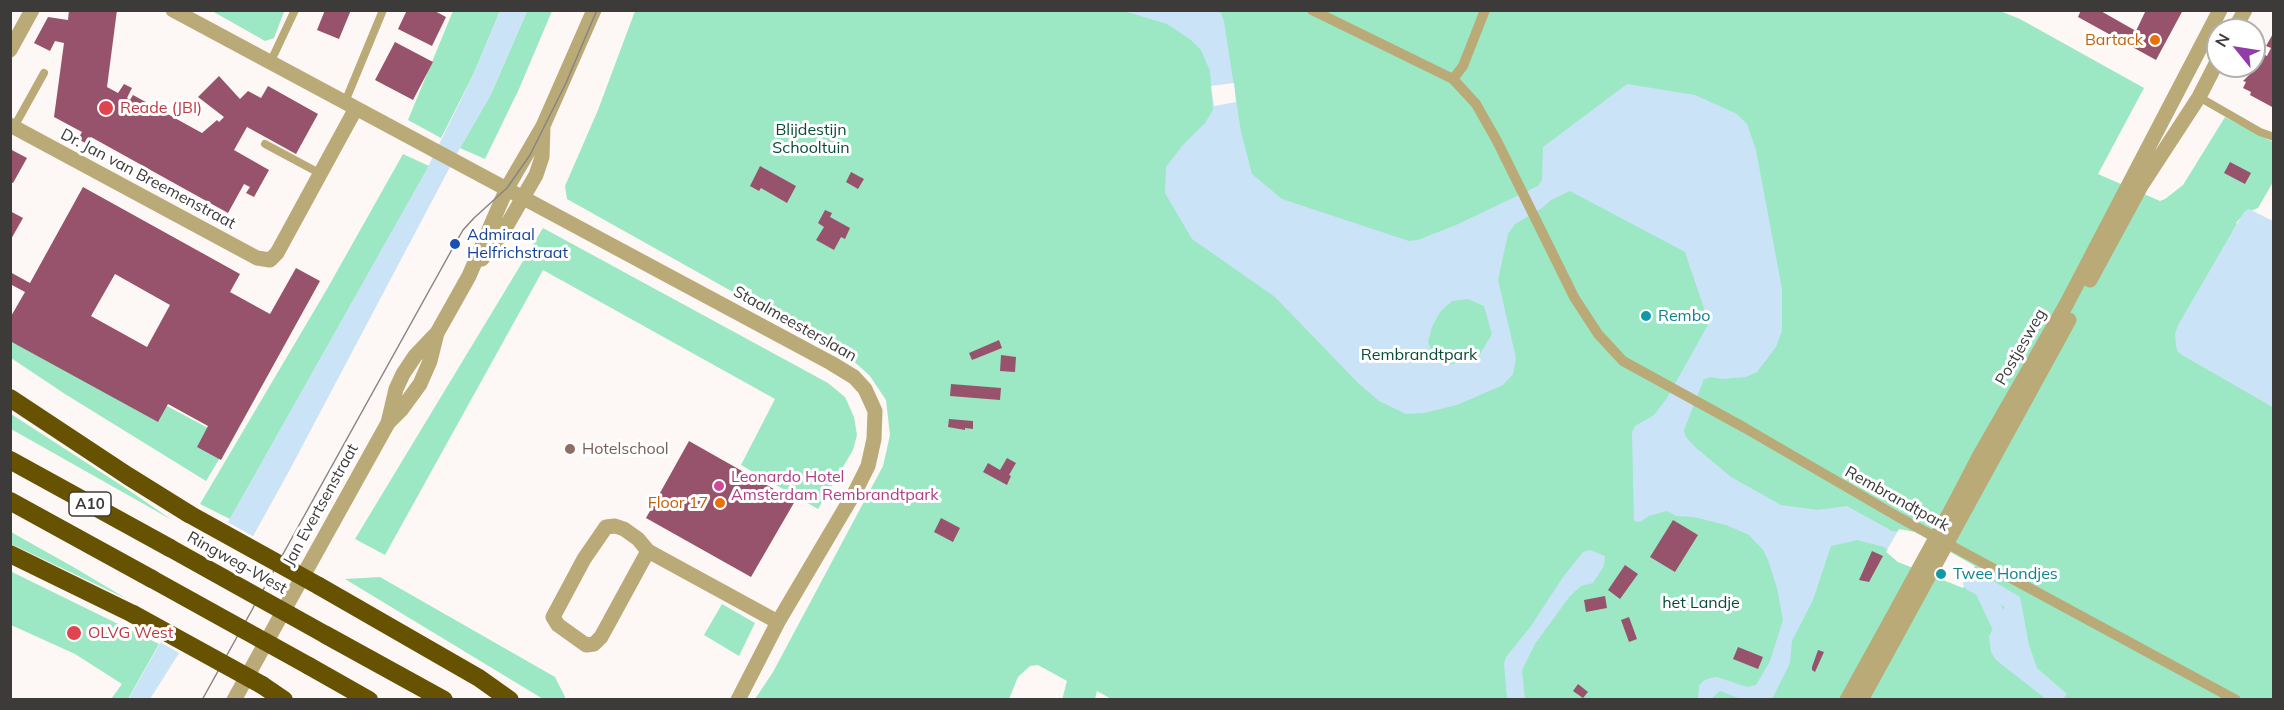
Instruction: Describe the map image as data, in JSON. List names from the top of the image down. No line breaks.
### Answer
{"streets":{"highway":["A10","Ringweg-West"],"street":["Dr. Jan van Breemenstraat","Staalmeesterslaan","Postjesweg","Rembrandtpark","Jan Evertsenstraat"]},"crossings":[["Staalmeesterslaan","Jan Evertsenstraat"]],"parks":["Blijdestijn Schooltuin","Rembrandtpark","het Landje"],"places":["Bartack","Reade (JBI)","Admiraal Helfrichstraat","Rembo","Hotelschool","Leonardo Hotel Amsterdam Rembrandtpark","Floor 17","Twee Hondjes","OLVG West"],"north":"top left"}
